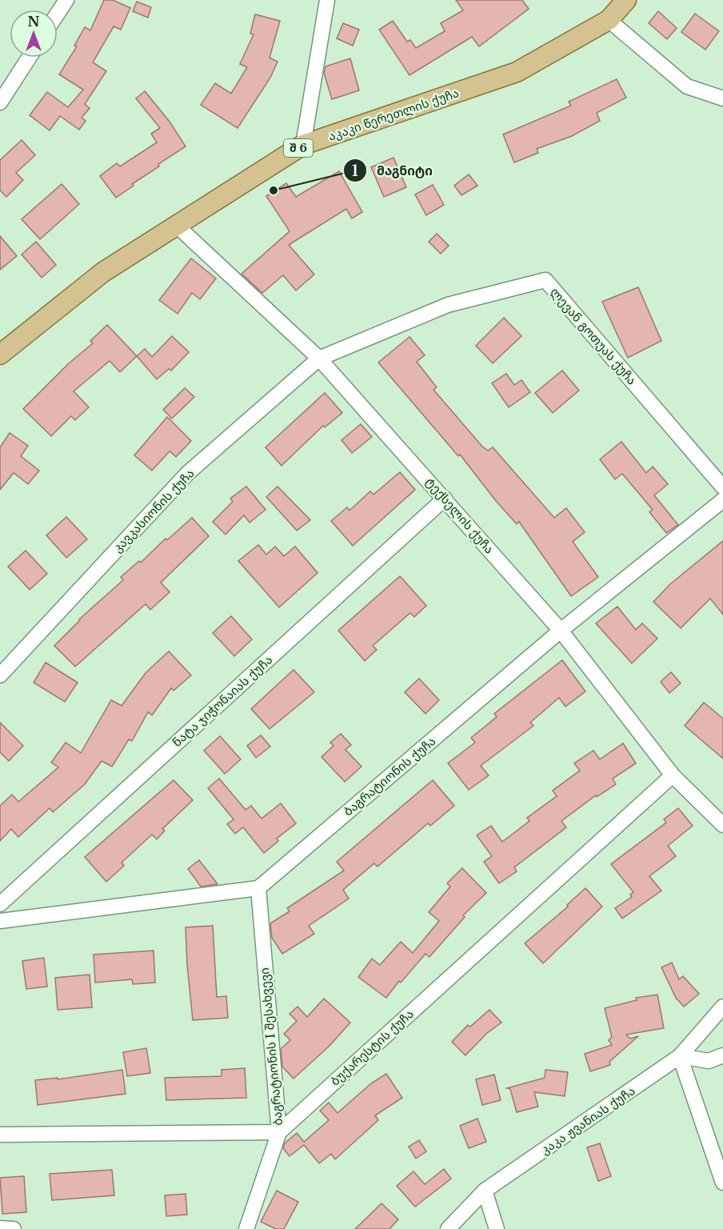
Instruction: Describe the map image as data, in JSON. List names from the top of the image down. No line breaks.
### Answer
{"streets":{"main road":["აკაკი წერეთლის ქუჩა","შ 6"],"street":["ლევან გოთუას ქუჩა","კავკასიონის ქუჩა","ტექსელის ქუჩა","ნატა ჯიჭონაიას ქუჩა","ბაგრატიონის ქუჩა","ბაგრატიონის I შესახვევი","ბუქარესტის ქუჩა","კაკა ჟვანიას ქუჩა"]},"crossings":[["აკაკი წერეთლის ქუჩა","ტექსელის ქუჩა"],["ლევან გოთუას ქუჩა","კავკასიონის ქუჩა"],["ლევან გოთუას ქუჩა","ტექსელის ქუჩა"],["კავკასიონის ქუჩა","ტექსელის ქუჩა"],["ტექსელის ქუჩა","ნატა ჯიჭონაიას ქუჩა"],["ტექსელის ქუჩა","ბაგრატიონის ქუჩა"],["ტექსელის ქუჩა","ბუქარესტის ქუჩა"],["ბაგრატიონის ქუჩა","ბაგრატიონის I შესახვევი"],["ბაგრატიონის I შესახვევი","ბუქარესტის ქუჩა"]],"places":["მაგნიტი"],"north":"top"}
